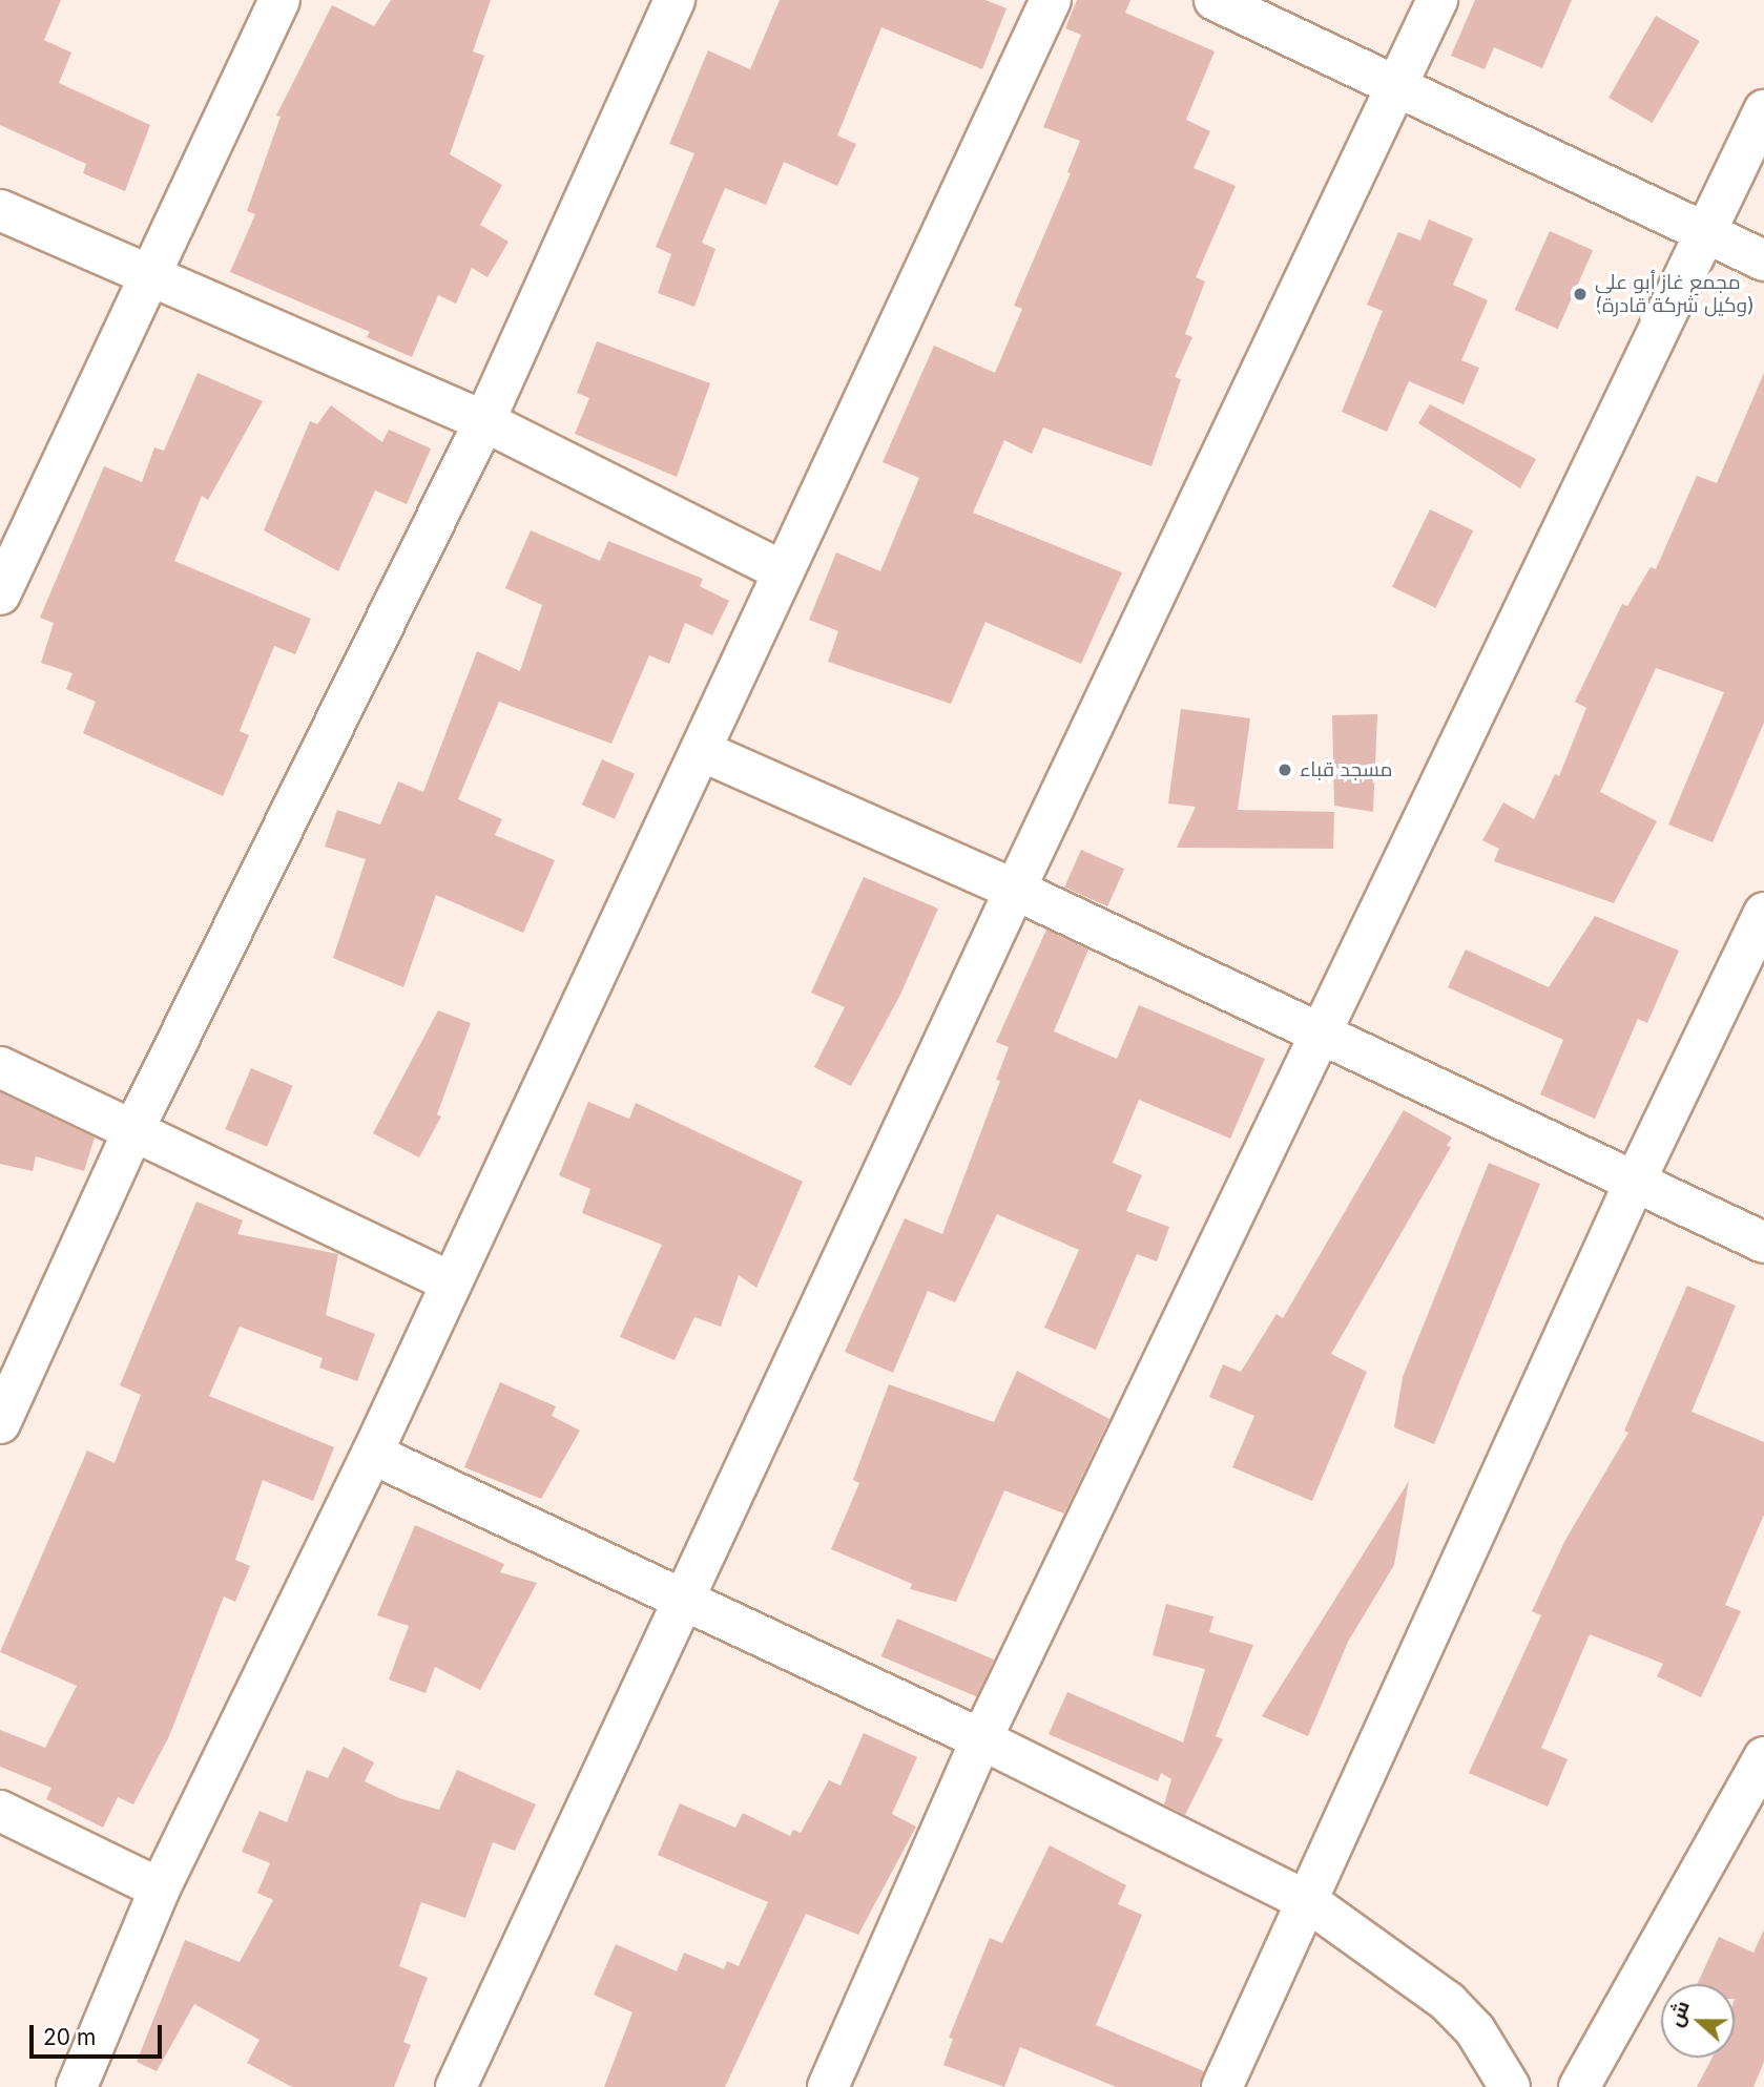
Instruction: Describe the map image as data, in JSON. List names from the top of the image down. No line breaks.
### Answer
{"places":["مجمع غاز أبو علي (وكيل شركة قادرة)","مسجد قباء"],"scale_bar":"20 m","north":"left"}
